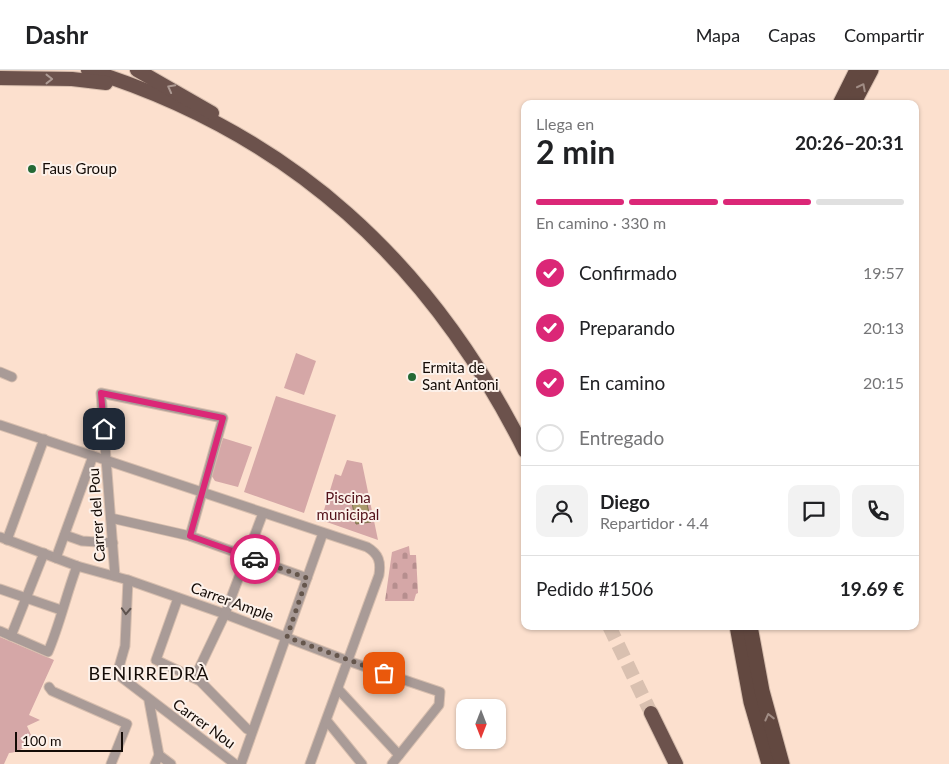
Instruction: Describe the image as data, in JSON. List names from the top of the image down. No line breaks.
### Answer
{"streets":{"street":["Carrer del Pou","Carrer Ample","Carrer Nou"]},"crossings":[["Carrer del Pou","Carrer Ample"],["Carrer Ample","Carrer Nou"]],"one_way":["Carrer Nou"],"districts":["BENIRREDRÀ"],"parks":["Piscina municipal"],"places":["Faus Group","Ermita de Sant Antoni"],"scale_bar":"100 m","north":"bottom","page":{"header":"Dashr","nav":["Mapa","Capas","Compartir"],"heading":["2 min","Llega en","20:26–20:31"],"panel":["Diego","Repartidor · 4.4","Pedido #1506","19.69 €"],"bar":"En camino · 330 m","list":[["Confirmado","19:57"],["Preparando","20:13"],["En camino","20:15"],"Entregado"],"scale":"100 m"}}
